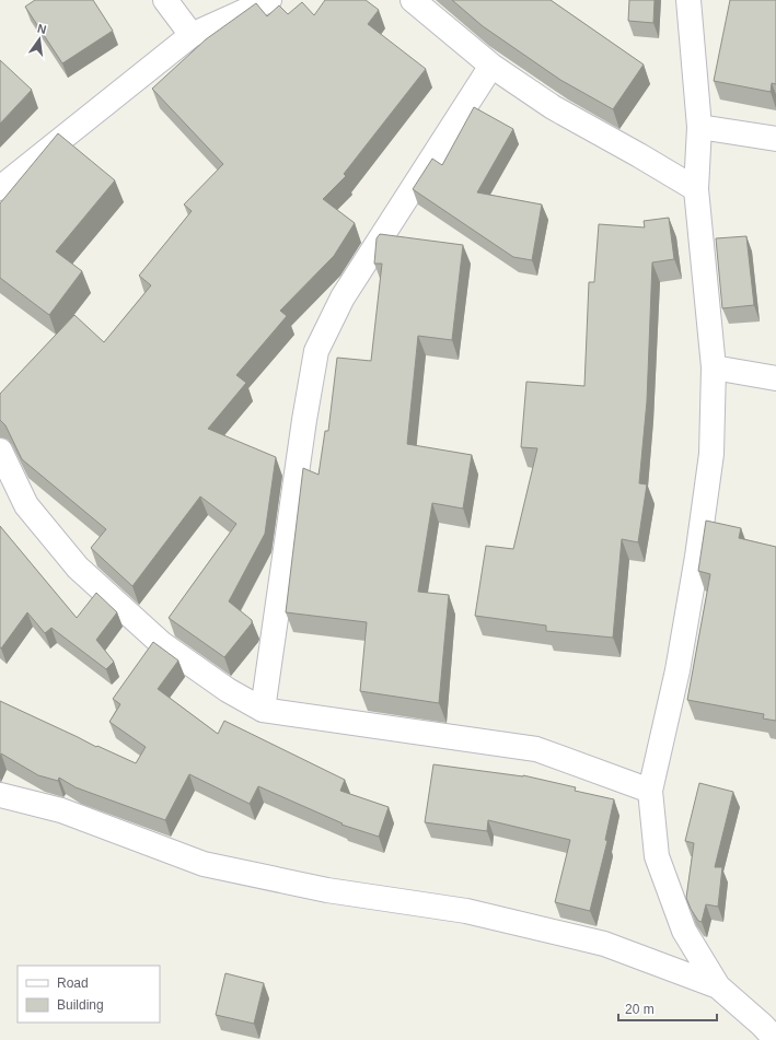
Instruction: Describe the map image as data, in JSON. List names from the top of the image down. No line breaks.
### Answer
{"legend":["Road","Building"],"scale_bar":"20 m","north":"top"}
